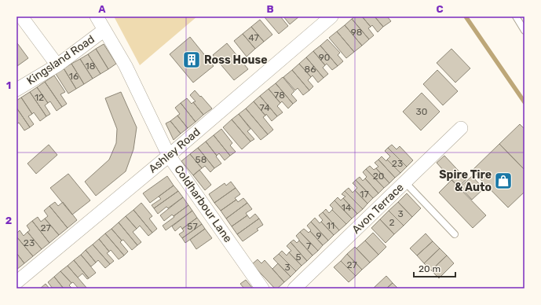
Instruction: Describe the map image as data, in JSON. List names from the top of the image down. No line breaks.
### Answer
{"streets":{"street":["Kingsland Road","Ashley Road","Coldharbour Lane","Avon Terrace"]},"crossings":[["Kingsland Road","Coldharbour Lane"],["Ashley Road","Coldharbour Lane"]],"places":{"building":["Ross House"],"shop":["Spire Tire & Auto"]},"house_numbers":["98","47","90","18","86","16","78","12","74","30","58","23","20","17","14","3","2","11","57","27","9","23","7","5","27","3"],"scale_bar":"20 m","grid":{"columns":["A","B","C"],"rows":["1","2"]}}
